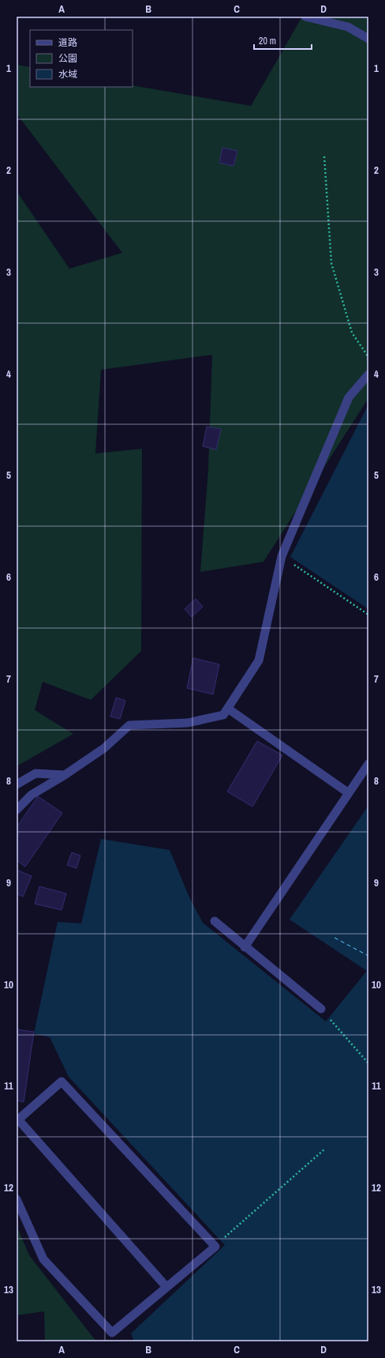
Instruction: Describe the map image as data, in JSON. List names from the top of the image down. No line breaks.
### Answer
{"legend":["道路","公園","水域"],"scale_bar":"20 m","grid":{"columns":["A","B","C","D"],"rows":["1","2","3","4","5","6","7","8","9","10","11","12","13"]}}
